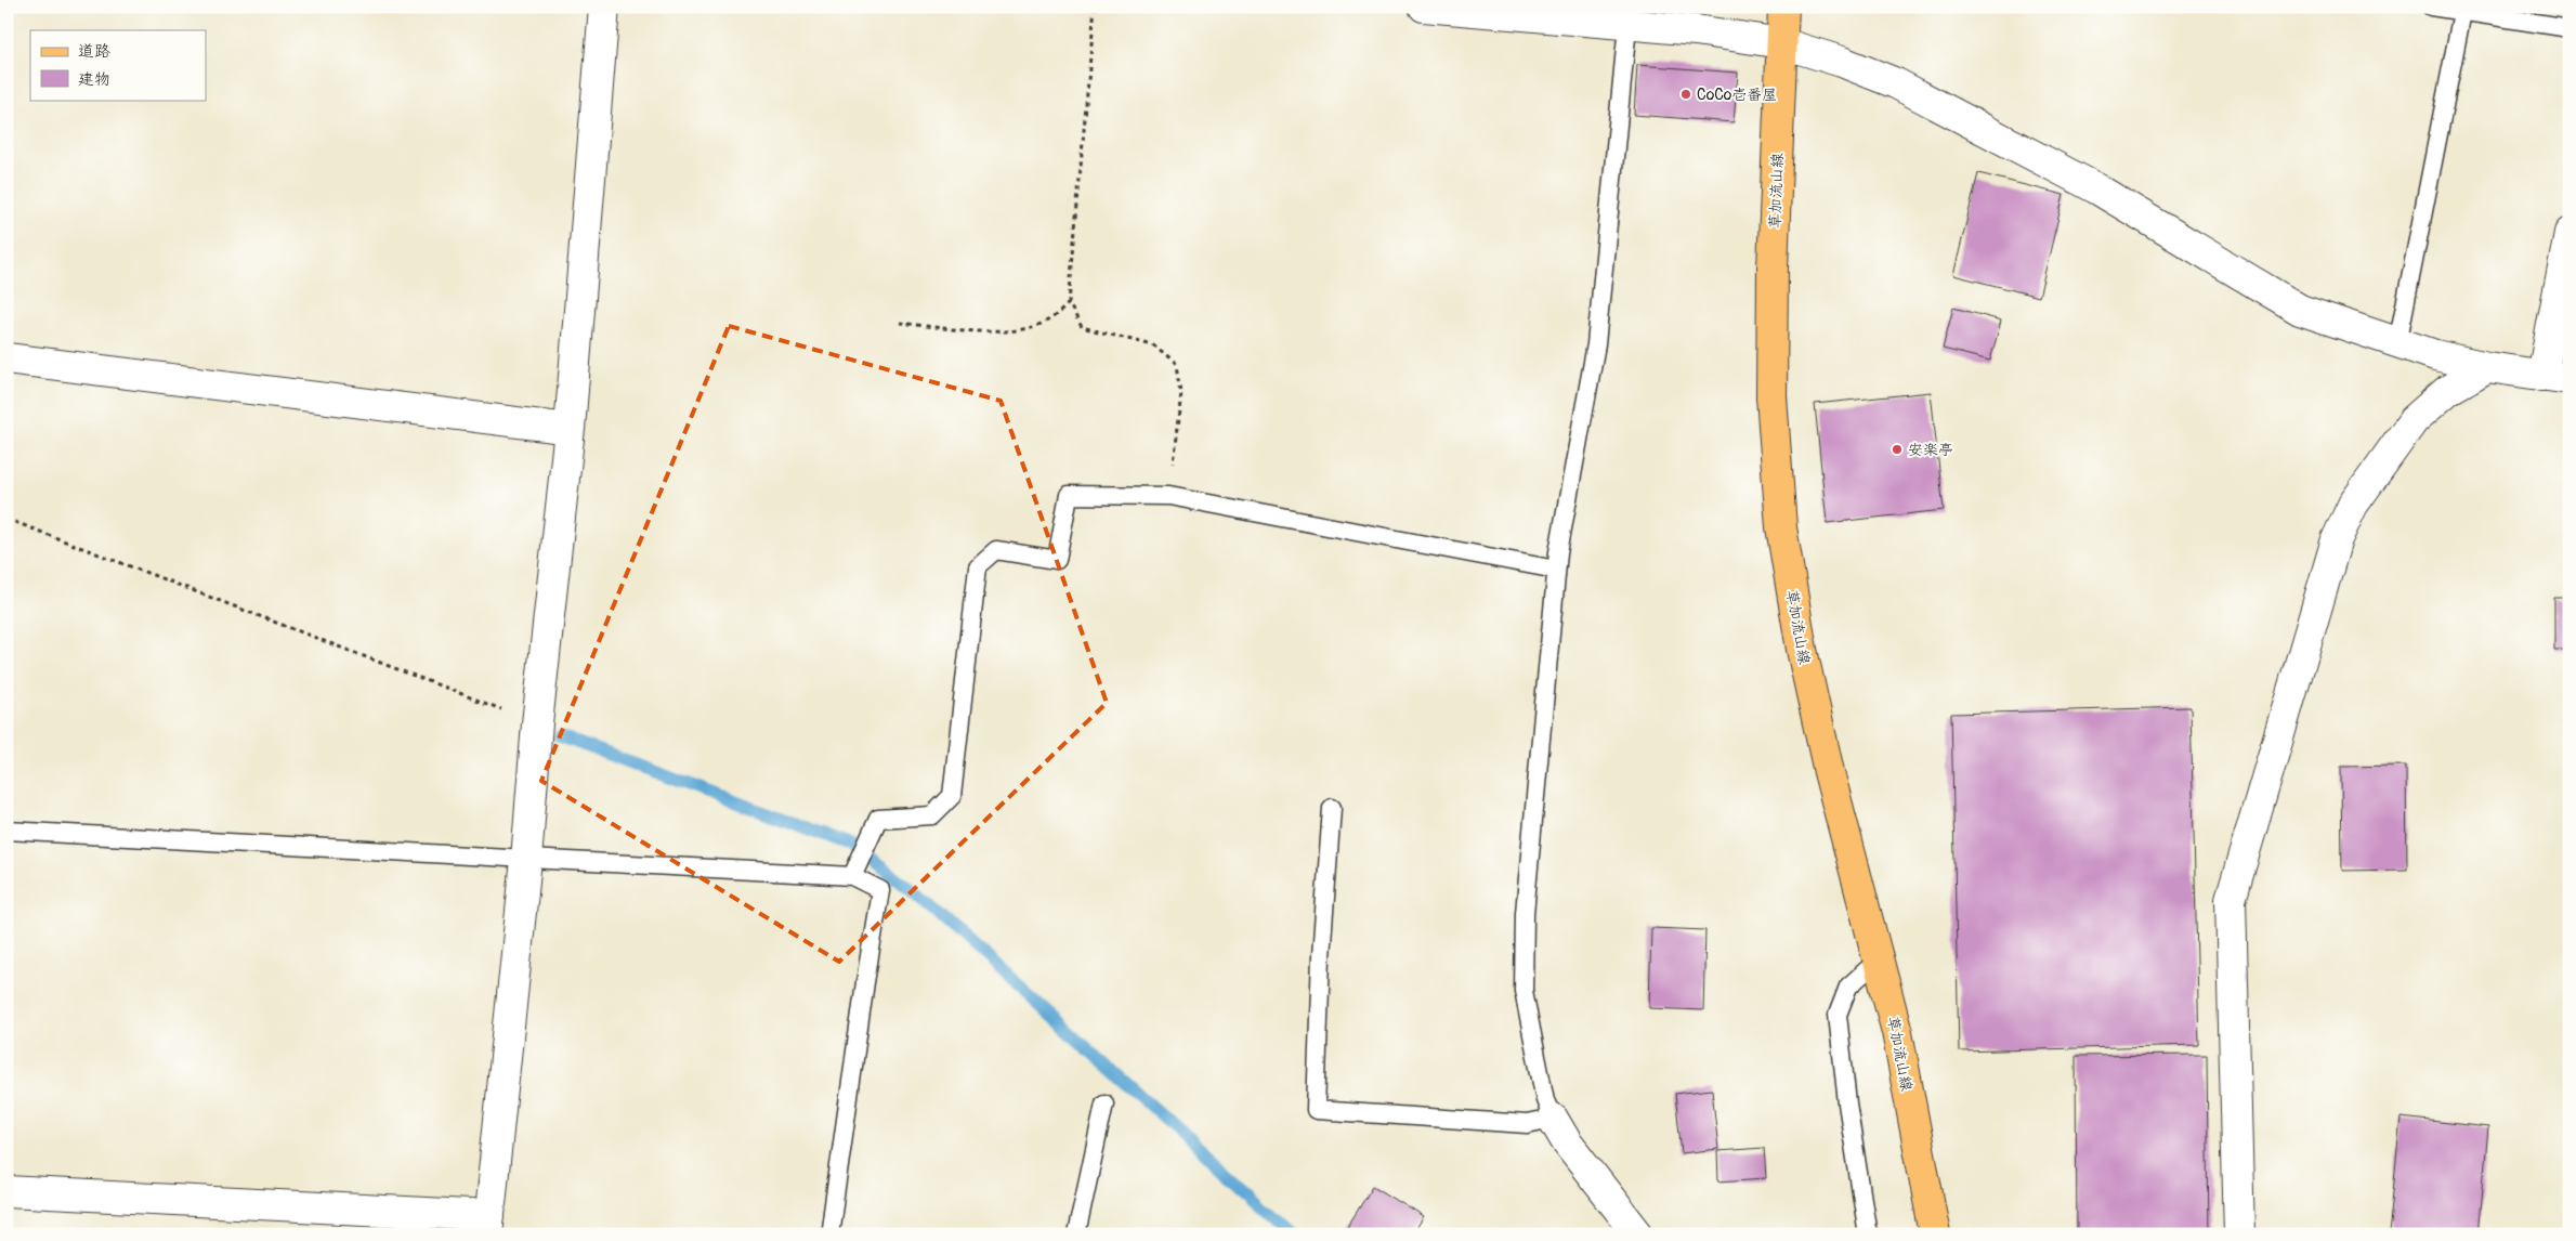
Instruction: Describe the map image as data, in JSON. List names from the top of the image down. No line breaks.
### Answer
{"streets":{"main road":["草加流山線"]},"places":["CoCo壱番屋","安楽亭"],"legend":["道路","建物"]}
